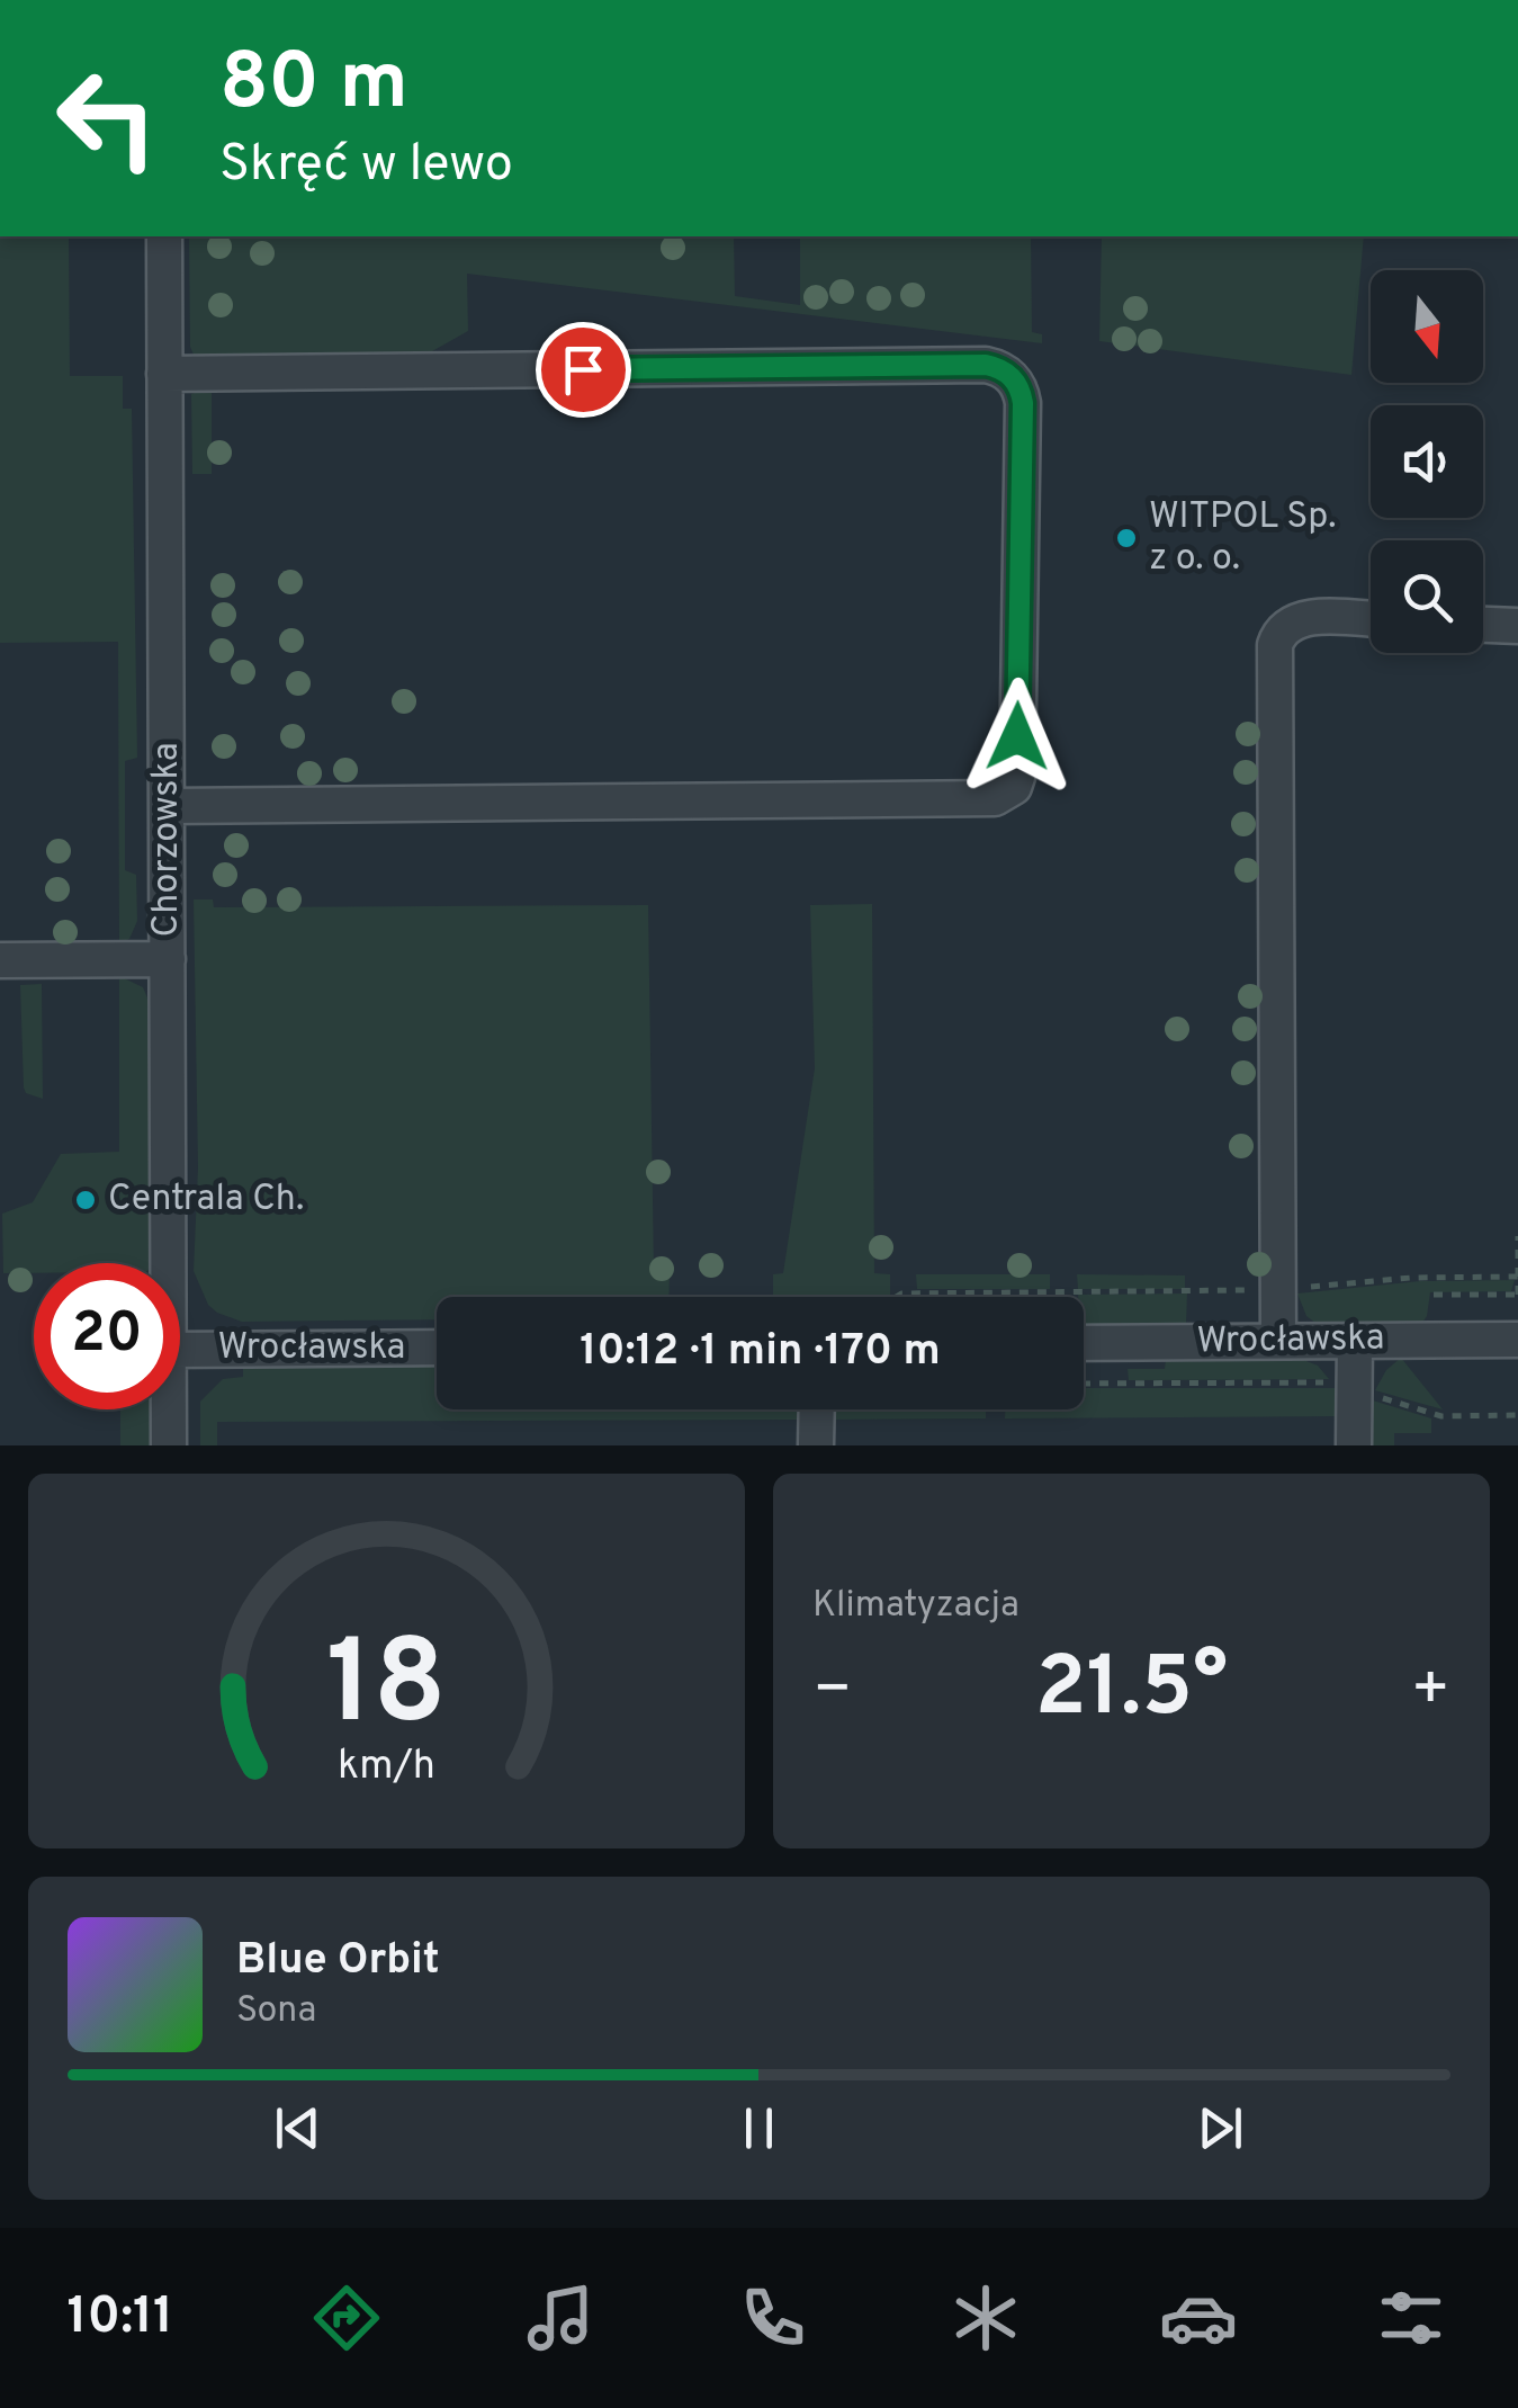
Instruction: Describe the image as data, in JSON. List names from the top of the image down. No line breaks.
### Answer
{"streets":{"street":["Chorzowska","Wrocławska"]},"places":["WITPOL Sp. z o. o.","Centrala Ch."],"north":"bottom","page":{"turn":["80 m","Skręć w lewo"],"limit":"20","trip":"10:12 · 1 min · 170 m","tile":"Klimatyzacja","heat":["−","21.5°","+"],"song":["Blue Orbit","Sona"],"tabs":"10:11","gauge":["18","km/h"]}}
